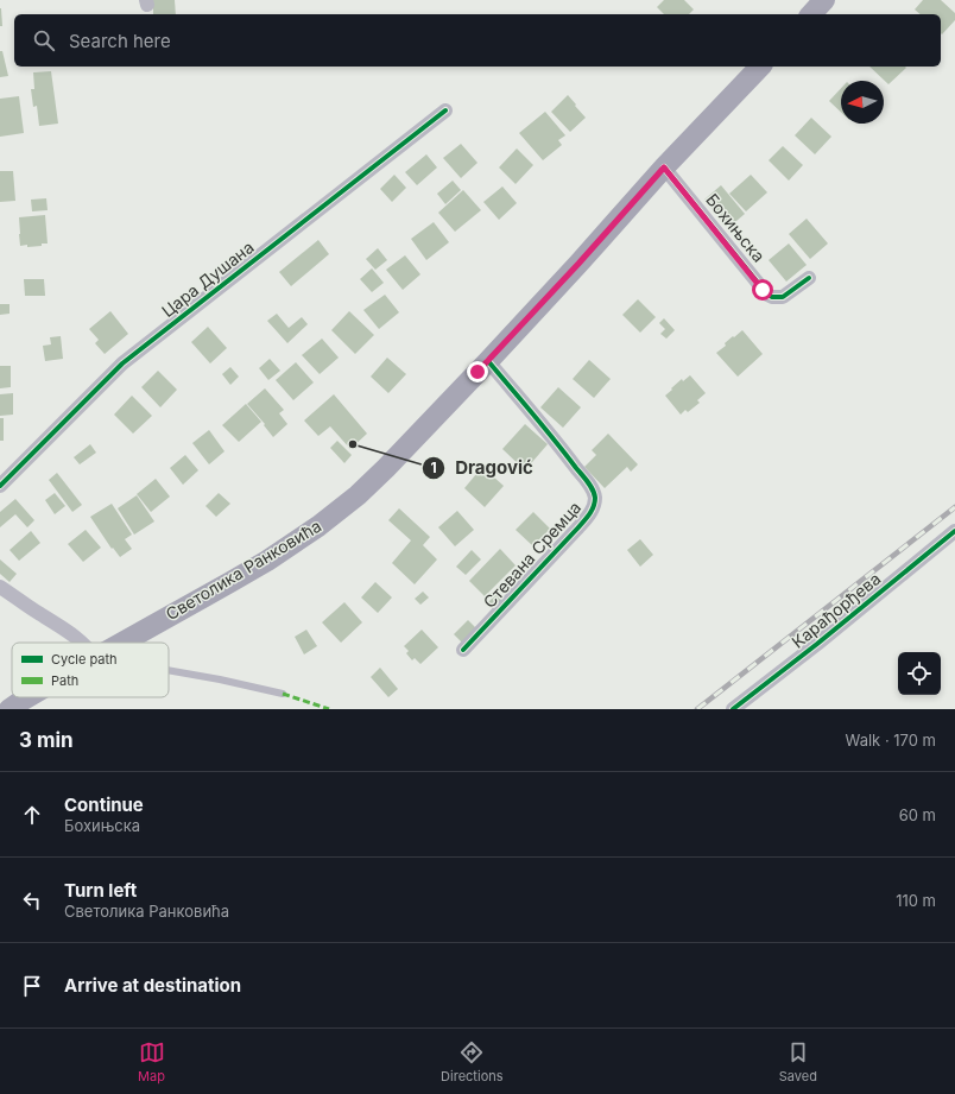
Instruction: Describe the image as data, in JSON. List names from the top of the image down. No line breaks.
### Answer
{"streets":{"main road":["Светолика Ранковића"],"street":["Бохињска","Цара Душана","Стевана Сремца","Карађорђева"]},"crossings":[["Бохињска","Светолика Ранковића"],["Стевана Сремца","Светолика Ранковића"]],"places":["Dragović"],"legend":["Cycle path","Path"],"north":"left","page":{"search":"Search here","heading":["3 min","Walk · 170 m"],"list":[["Continue","Бохињска","60 m"],["Turn left","Светолика Ранковића","110 m"],"Arrive at destination"],"nav":["Map","Directions","Saved"]}}
